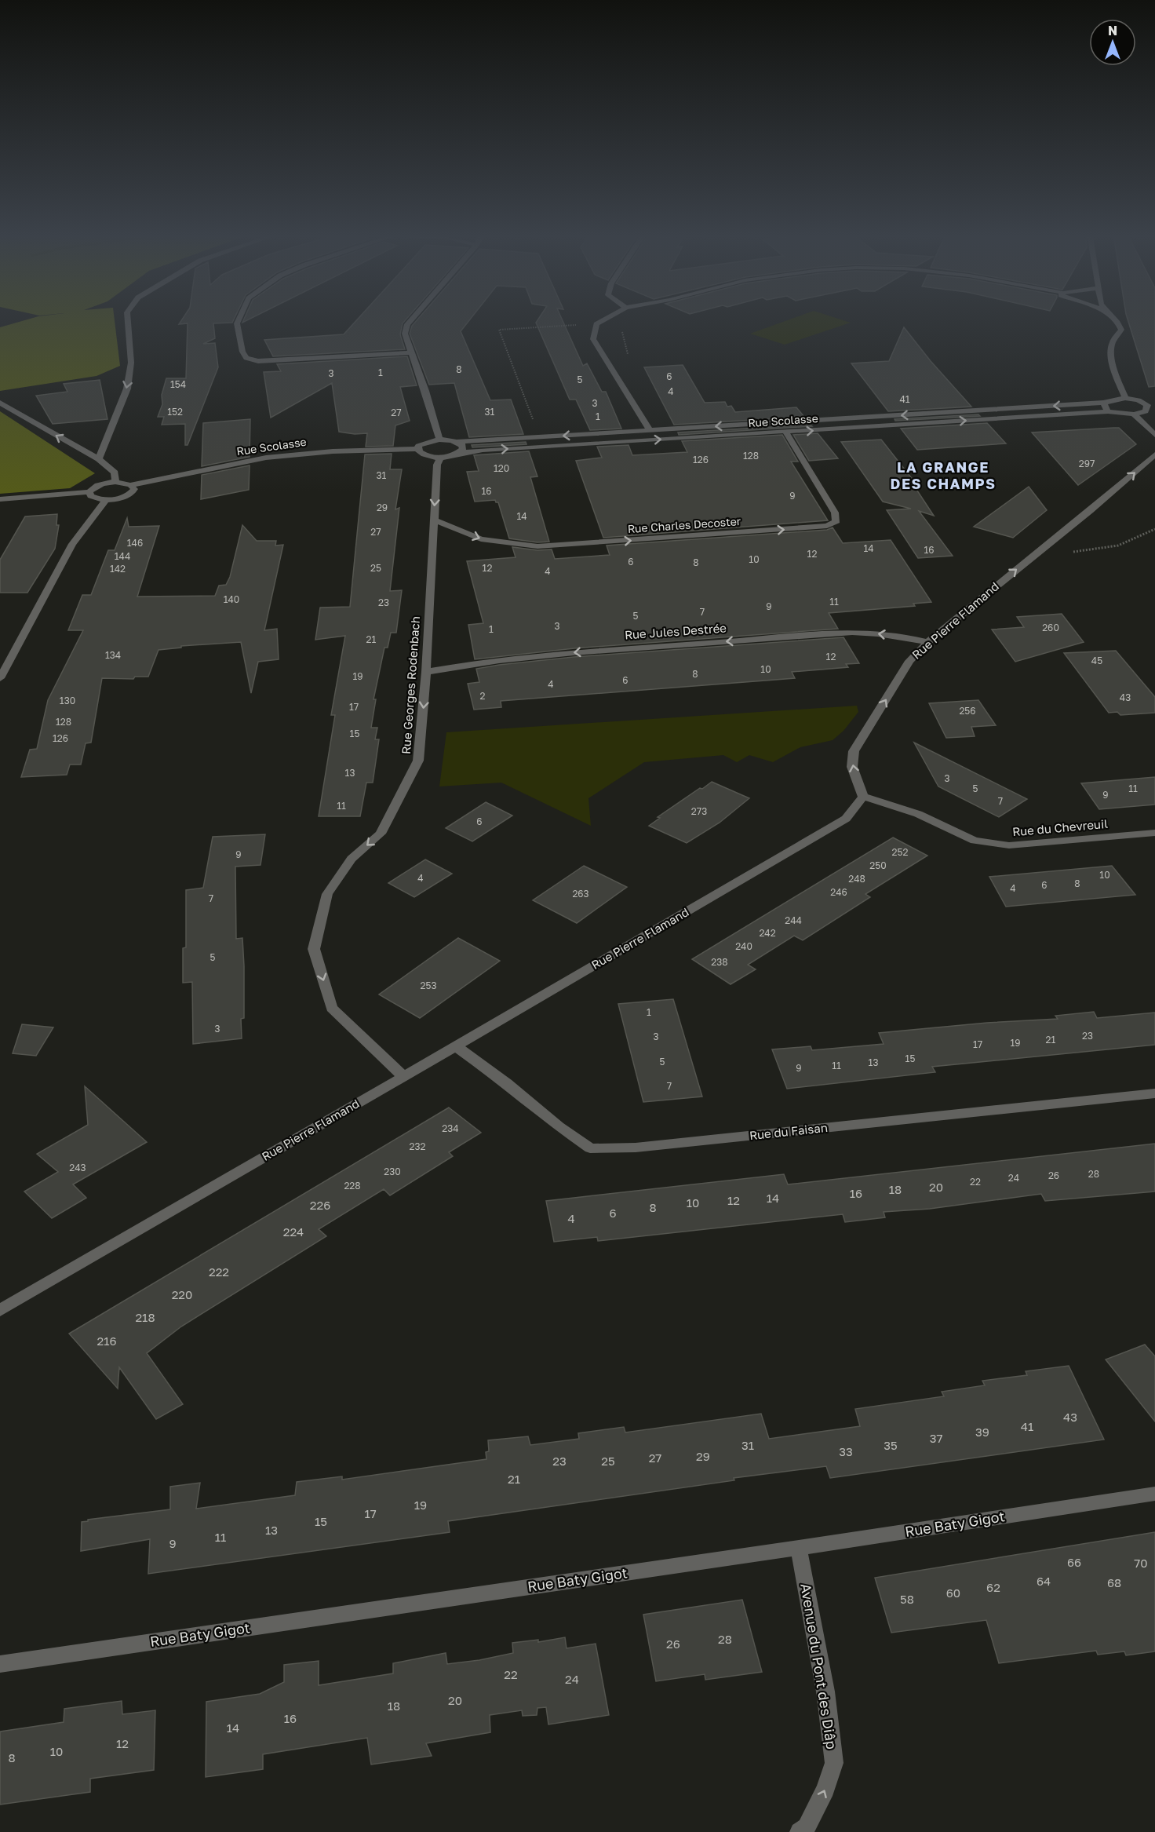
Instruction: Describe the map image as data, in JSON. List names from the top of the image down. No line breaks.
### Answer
{"streets":{"street":["Rue Scolasse","Rue Charles Decoster","Rue Pierre Flamand","Rue Jules Destrée","Rue Georges Rodenbach","Rue du Chevreuil","Rue du Faisan","Rue Baty Gigot","Avenue du Pont des Diâp"]},"crossings":[["Rue Scolasse","Rue Charles Decoster"],["Rue Scolasse","Rue Georges Rodenbach"],["Rue Charles Decoster","Rue Georges Rodenbach"],["Rue Pierre Flamand","Rue Jules Destrée"],["Rue Pierre Flamand","Rue Georges Rodenbach"],["Rue Pierre Flamand","Rue du Chevreuil"],["Rue Pierre Flamand","Rue du Faisan"],["Rue Jules Destrée","Rue Georges Rodenbach"],["Rue Baty Gigot","Avenue du Pont des Diâp"]],"one_way":["Rue Jules Destrée","Rue Georges Rodenbach","Avenue du Pont des Diâp"],"districts":["LA GRANGE DES CHAMPS"],"house_numbers":["8","1","3","6","5","154","4","41","3","152","31","27","1","128","126","297","120","31","16","9","29","14","27","146","14","16","12","144","10","6","8","25","12","142","4","140","11","23","9","7","5","3","260","1","21","134","12","45","10","8","19","6","4","2","43","130","17","256","128","15","126","13","3","5","11","9","7","11","273","6","252","9","250","10","4","248","8","6","4","246","263","7","244","242","240","5","238","253","1","3","23","3","21","19","17","15","5","13","11","9","7","234","232","243","230","28","26","24","22","228","20","18","16","14","12","10","226","8","6","4","224","222","220","218","216","43","41","39","37","31","35","33","29","27","23","25","21","19","17","15","13","11","9","66","70","64","68","62","60","58","28","26","22","24","20","18","16","14","12","10","8"],"north":"top"}
